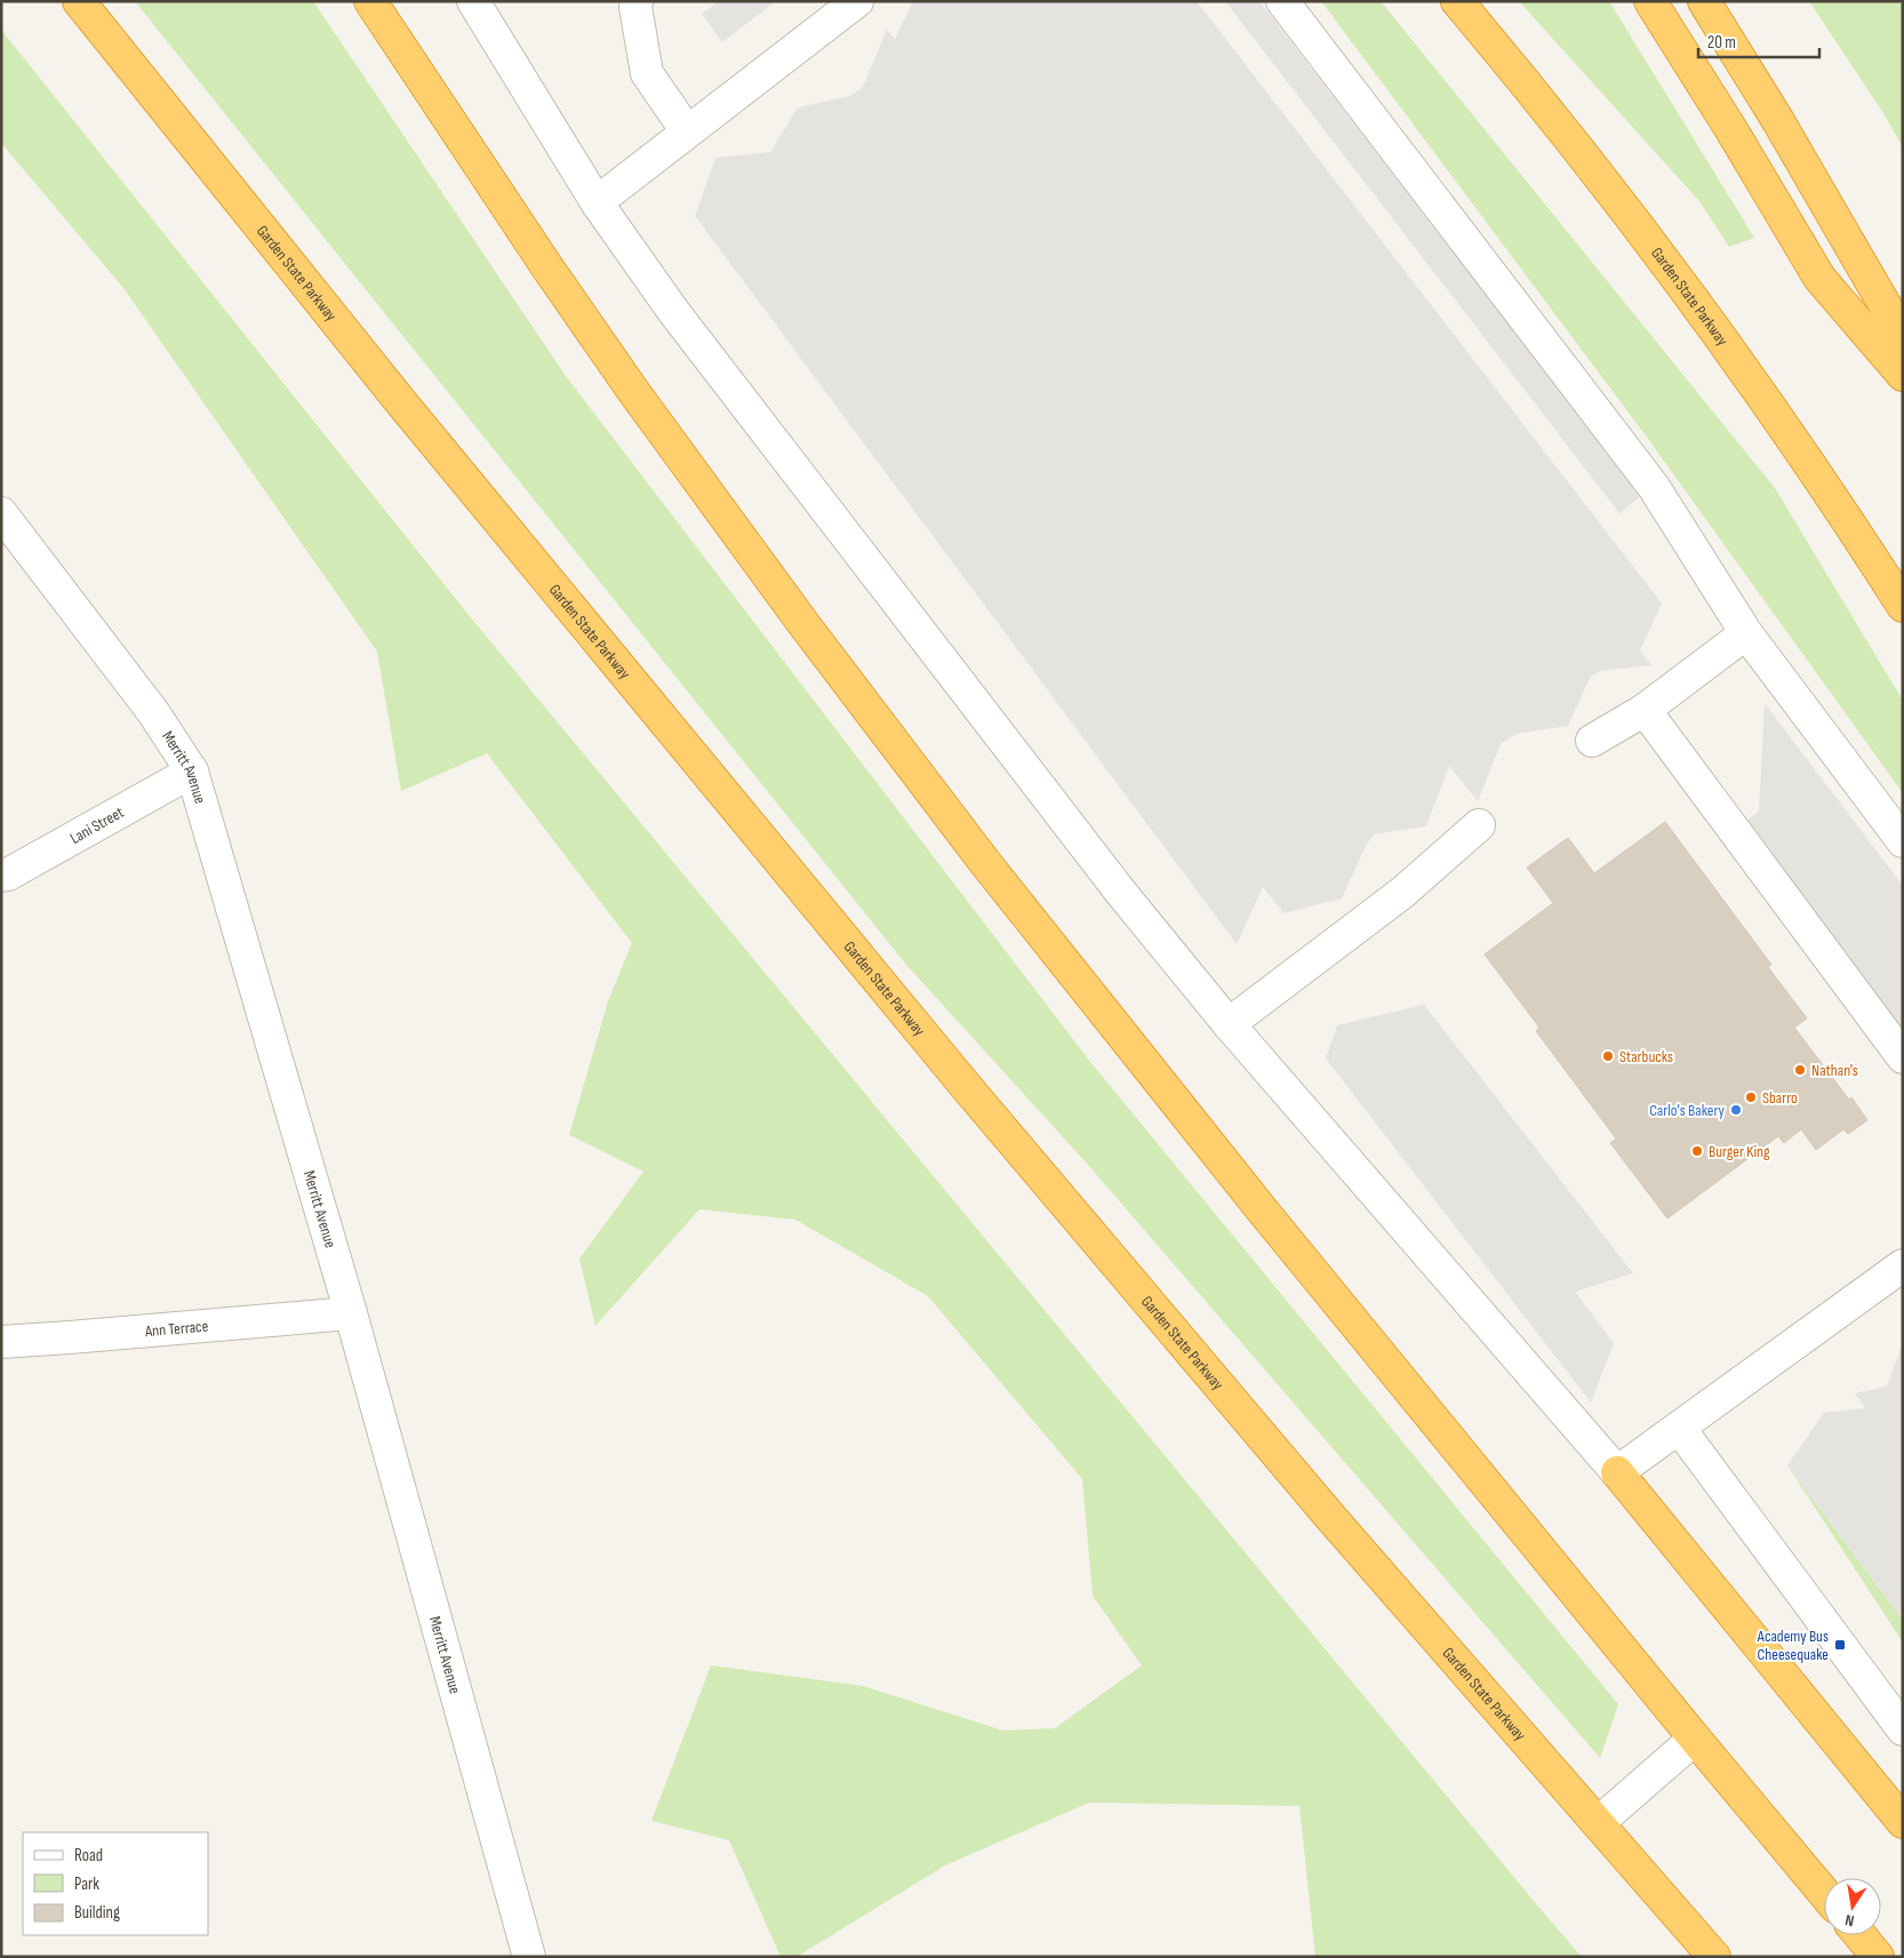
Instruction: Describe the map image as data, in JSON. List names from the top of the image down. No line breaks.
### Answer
{"streets":{"highway":["Garden State Parkway"],"street":["Merritt Avenue","Lani Street","Ann Terrace"]},"crossings":[["Merritt Avenue","Lani Street"],["Merritt Avenue","Ann Terrace"]],"places":{"other":["Starbucks","Nathan's","Sbarro","Carlo's Bakery","Burger King"],"transit":["Academy Bus Cheesequake"]},"legend":["Road","Park","Building"],"scale_bar":"20 m","north":"bottom"}
